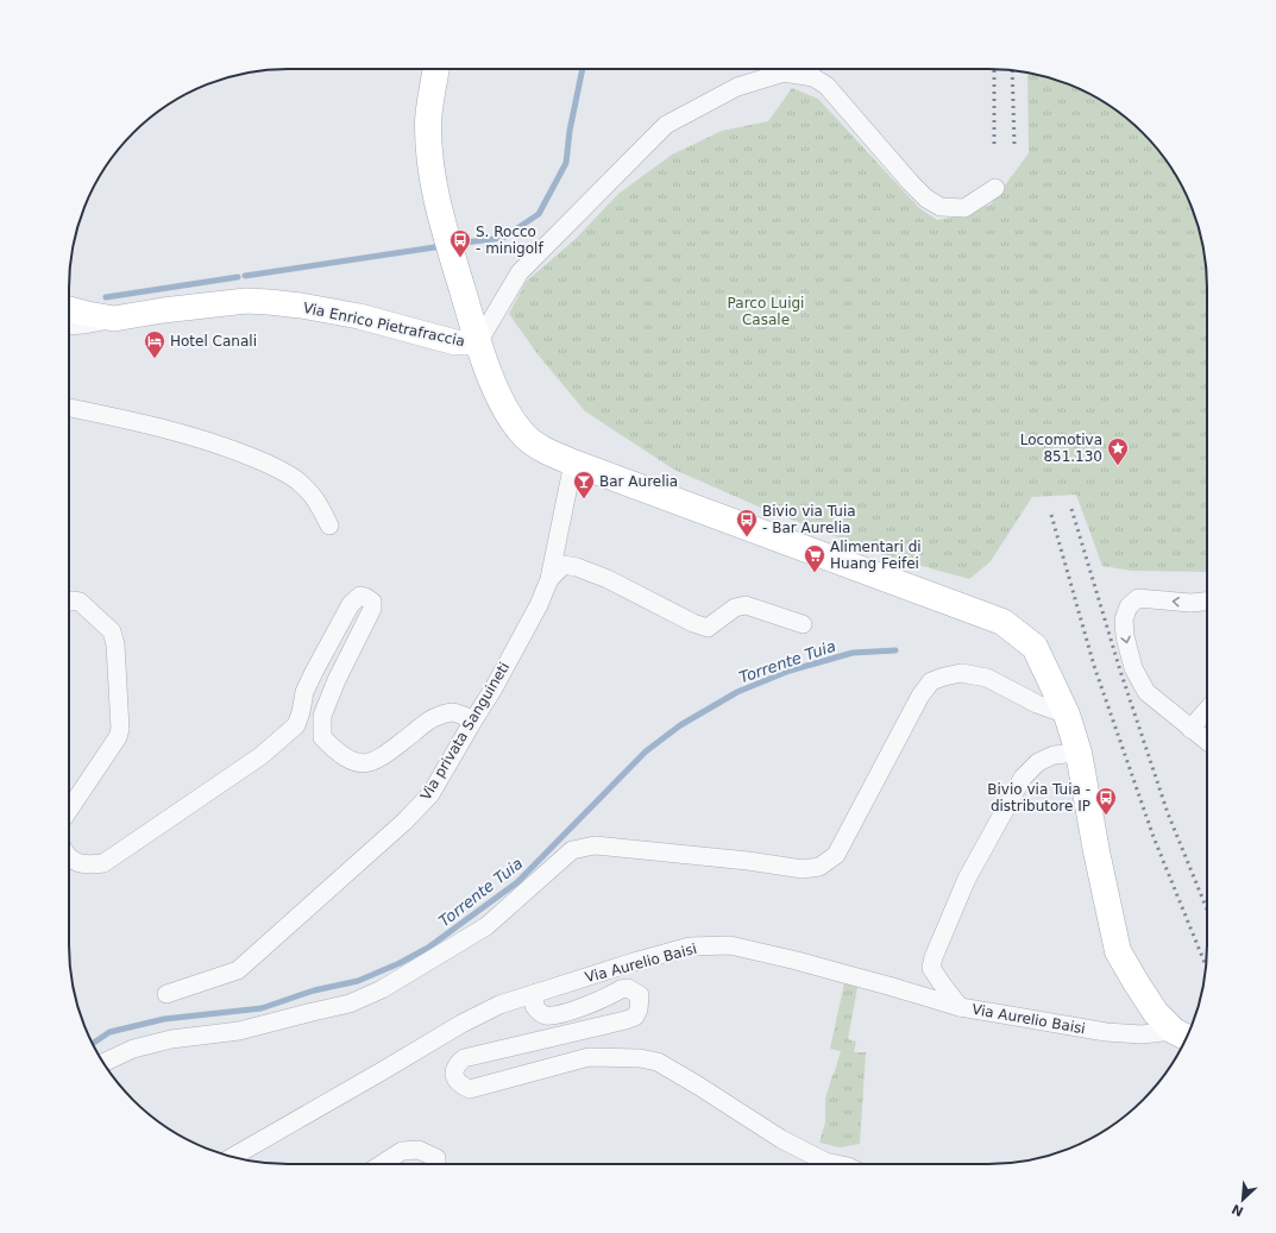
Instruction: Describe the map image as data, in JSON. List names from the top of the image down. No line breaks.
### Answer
{"streets":{"street":["Via Enrico Pietrafraccia","Via privata Sanguineti","Via Aurelio Baisi"]},"water":["Torrente Tuia"],"parks":["Parco Luigi Casale"],"places":{"bus stop":["S. Rocco - minigolf","Bivio via Tuia - Bar Aurelia","Bivio via Tuia - distributore IP"],"hotel":["Hotel Canali"],"place":["Locomotiva 851.130"],"bar":["Bar Aurelia"],"supermarket":["Alimentari di Huang Feifei"]},"north":"bottom left"}
